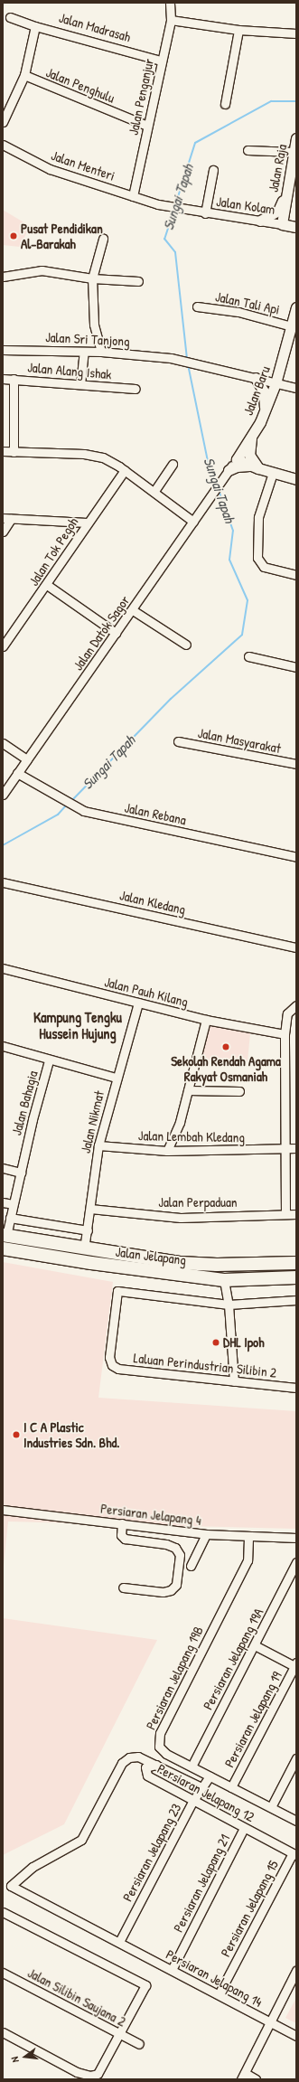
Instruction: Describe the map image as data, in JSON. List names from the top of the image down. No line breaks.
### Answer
{"streets":{"main road":["Jalan Jelapang"],"street":["Jalan Madrasah","Jalan Penghulu","Jalan Penganjur","Jalan Menteri","Jalan Raja","Jalan Kolam","Jalan Tali Api","Jalan Sri Tanjong","Jalan Alang Ishak","Jalan Baru","Jalan Tok Pegoh","Jalan Datok Sagor","Jalan Masyarakat","Jalan Rebana","Jalan Kledang","Jalan Pauh Kilang","Jalan Bahagia","Jalan Nikmat","Jalan Lembah Kledang","Jalan Perpaduan","Laluan Perindustrian Silibin 2","Persiaran Jelapang 4","Persiaran Jelapang 19A","Persiaran Jelapang 19B","Persiaran Jelapang 19","Persiaran Jelapang 12","Persiaran Jelapang 23","Persiaran Jelapang 21","Persiaran Jelapang 15","Persiaran Jelapang 14","Jalan Silibin Saujana 2"]},"crossings":[["Jalan Madrasah","Jalan Penganjur"],["Jalan Penghulu","Jalan Penganjur"],["Jalan Penganjur","Jalan Menteri"],["Jalan Menteri","Jalan Kolam"],["Jalan Raja","Jalan Kolam"],["Jalan Tali Api","Jalan Baru"],["Jalan Sri Tanjong","Jalan Baru"],["Jalan Baru","Jalan Datok Sagor"],["Jalan Datok Sagor","Jalan Rebana"],["Jalan Pauh Kilang","Jalan Nikmat"],["Jalan Bahagia","Jalan Jelapang"],["Jalan Nikmat","Jalan Lembah Kledang"],["Jalan Nikmat","Jalan Perpaduan"],["Jalan Nikmat","Jalan Jelapang"],["Persiaran Jelapang 4","Persiaran Jelapang 19B"],["Persiaran Jelapang 19A","Persiaran Jelapang 19B"],["Persiaran Jelapang 19B","Persiaran Jelapang 19"],["Persiaran Jelapang 19B","Persiaran Jelapang 23"],["Persiaran Jelapang 12","Persiaran Jelapang 23"],["Persiaran Jelapang 12","Persiaran Jelapang 21"],["Persiaran Jelapang 12","Persiaran Jelapang 15"],["Persiaran Jelapang 12","Persiaran Jelapang 14"],["Persiaran Jelapang 23","Persiaran Jelapang 14"],["Persiaran Jelapang 21","Persiaran Jelapang 14"],["Persiaran Jelapang 15","Persiaran Jelapang 14"]],"districts":["Kampung Tengku Hussein Hujung"],"water":["Sungai Tapah"],"places":["Pusat Pendidikan Al-Barakah","Sekolah Rendah Agama Rakyat Osmaniah","DHL Ipoh","I C A Plastic Industries Sdn. Bhd."],"north":"left"}
